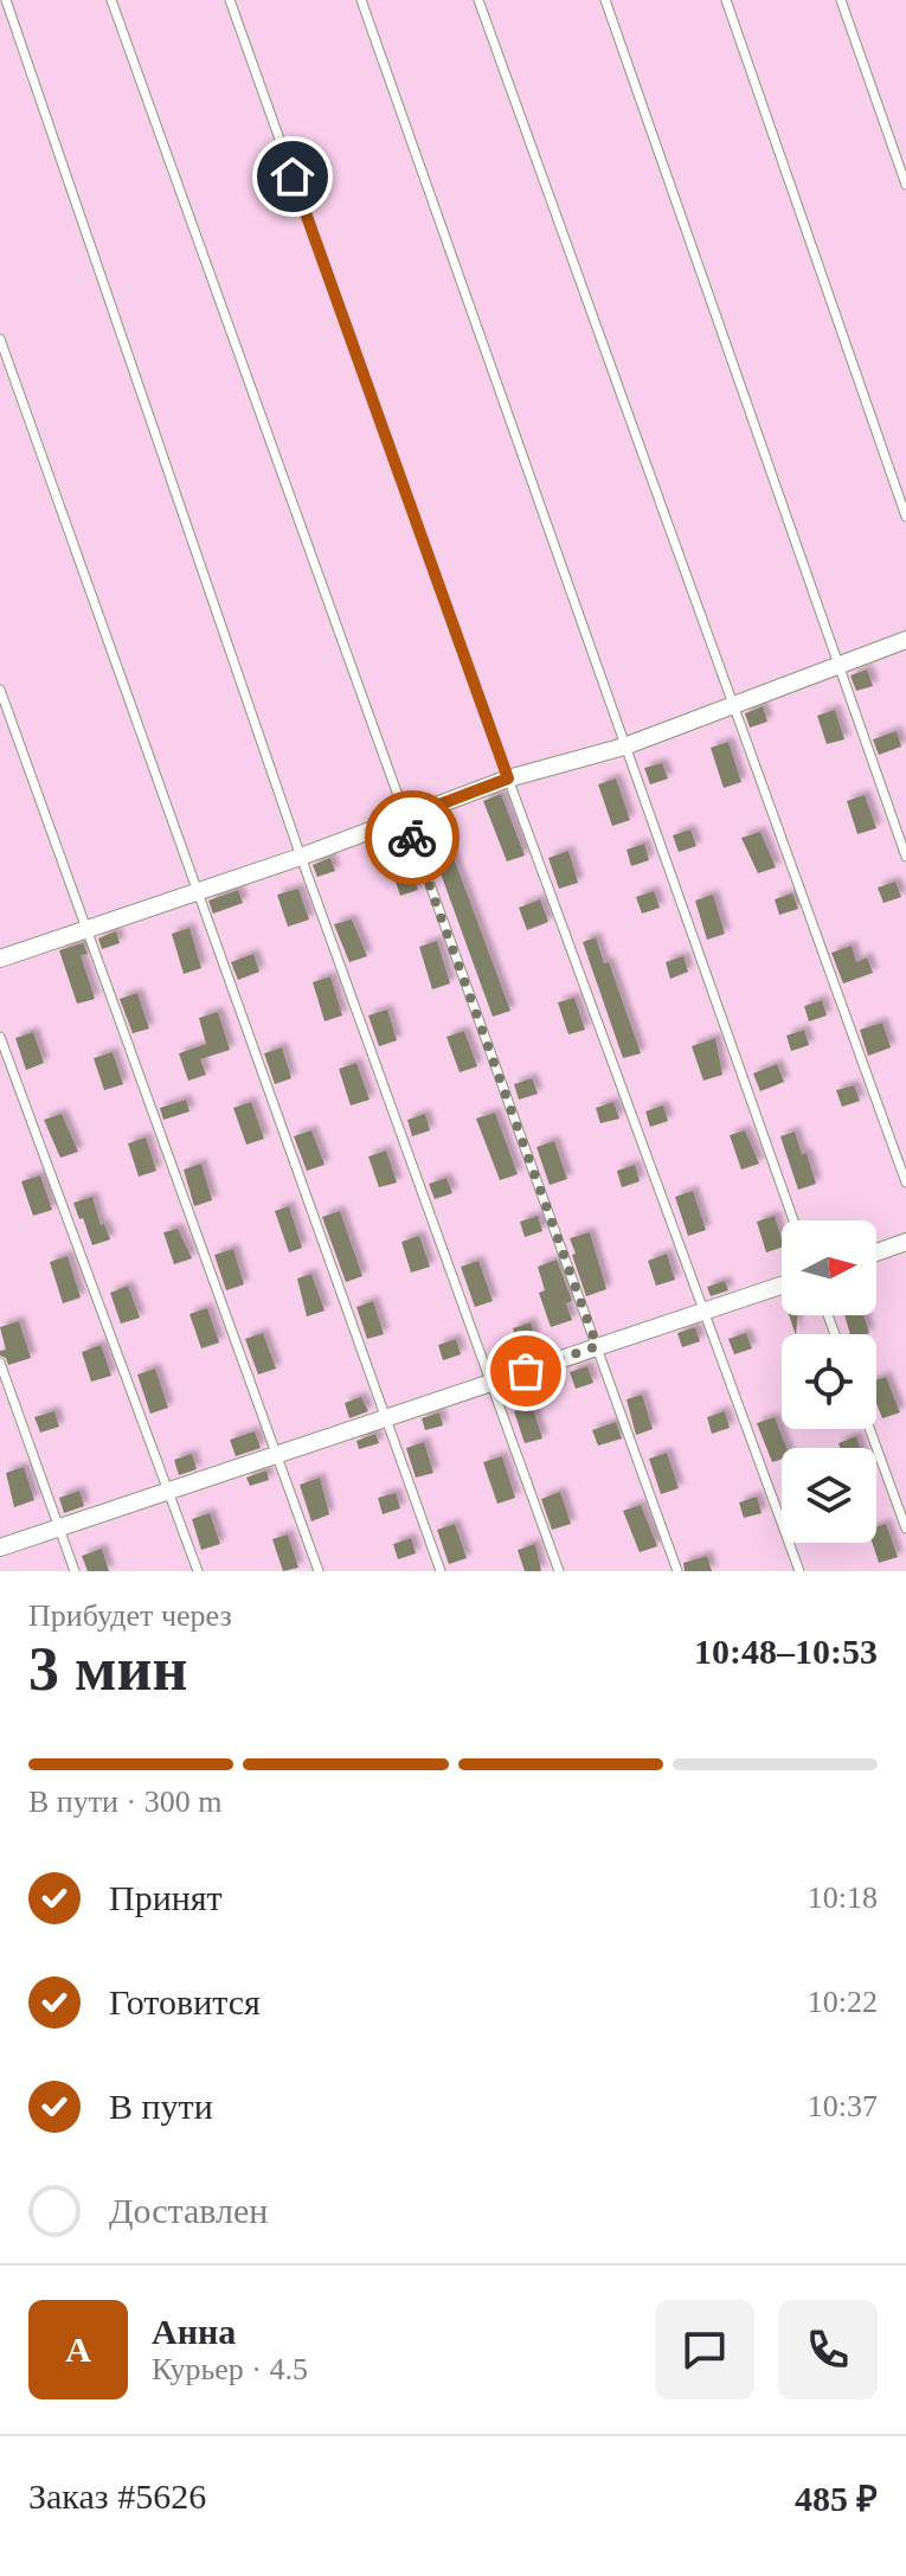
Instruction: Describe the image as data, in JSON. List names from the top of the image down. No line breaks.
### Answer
{"north":"right","page":{"heading":["3 мин","Прибудет через","10:48–10:53"],"panel":["Анна","Курьер · 4.5","Заказ #5626","485 ₽"],"bar":"В пути · 300 m","list":[["Принят","10:18"],["Готовится","10:22"],["В пути","10:37"],"Доставлен"],"round":"А"}}
